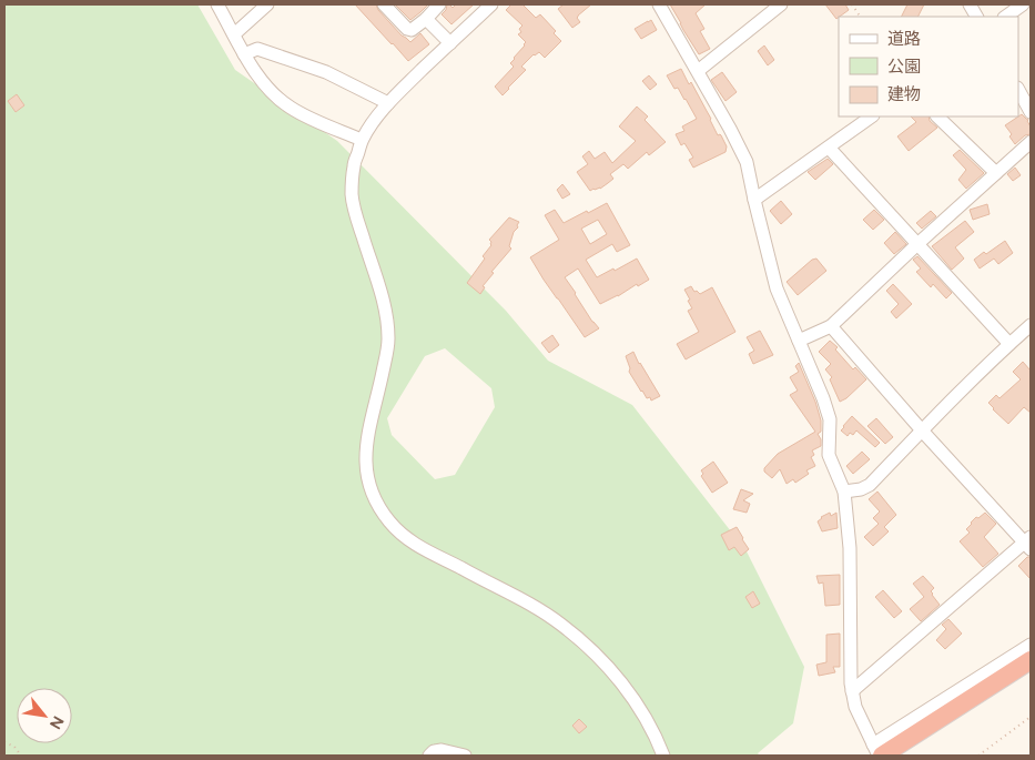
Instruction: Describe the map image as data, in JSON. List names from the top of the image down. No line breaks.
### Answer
{"legend":["道路","公園","建物"],"north":"bottom right"}
